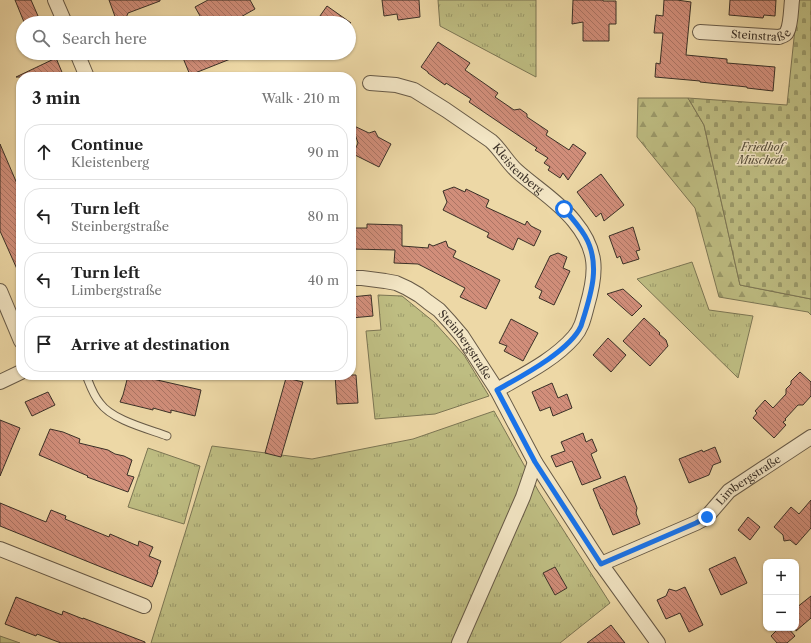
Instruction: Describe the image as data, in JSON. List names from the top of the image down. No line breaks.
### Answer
{"streets":{"street":["Steinstraße","Kleistenberg","Steinbergstraße","Limbergstraße"]},"crossings":[["Kleistenberg","Steinbergstraße"],["Steinbergstraße","Limbergstraße"]],"parks":["Friedhof Müschede"],"page":{"search":"Search here","heading":["3 min","Walk · 210 m"],"list":[["Continue","Kleistenberg","90 m"],["Turn left","Steinbergstraße","80 m"],["Turn left","Limbergstraße","40 m"],"Arrive at destination"],"map_buttons":["+","−"]}}
